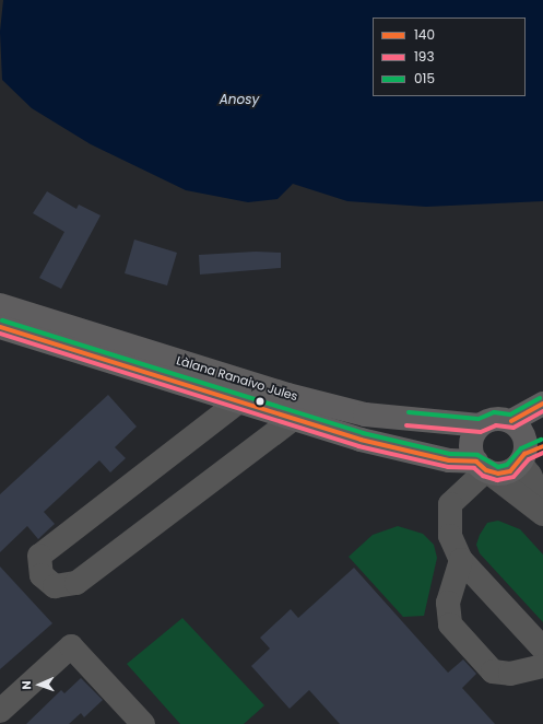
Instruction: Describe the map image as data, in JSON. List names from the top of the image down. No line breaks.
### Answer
{"streets":{"main road":["Làlana Ranaivo Jules"]},"water":["Anosy"],"lines":["transit line 015","transit line 140","transit line 193"],"legend":["140","193","015"],"north":"left"}
